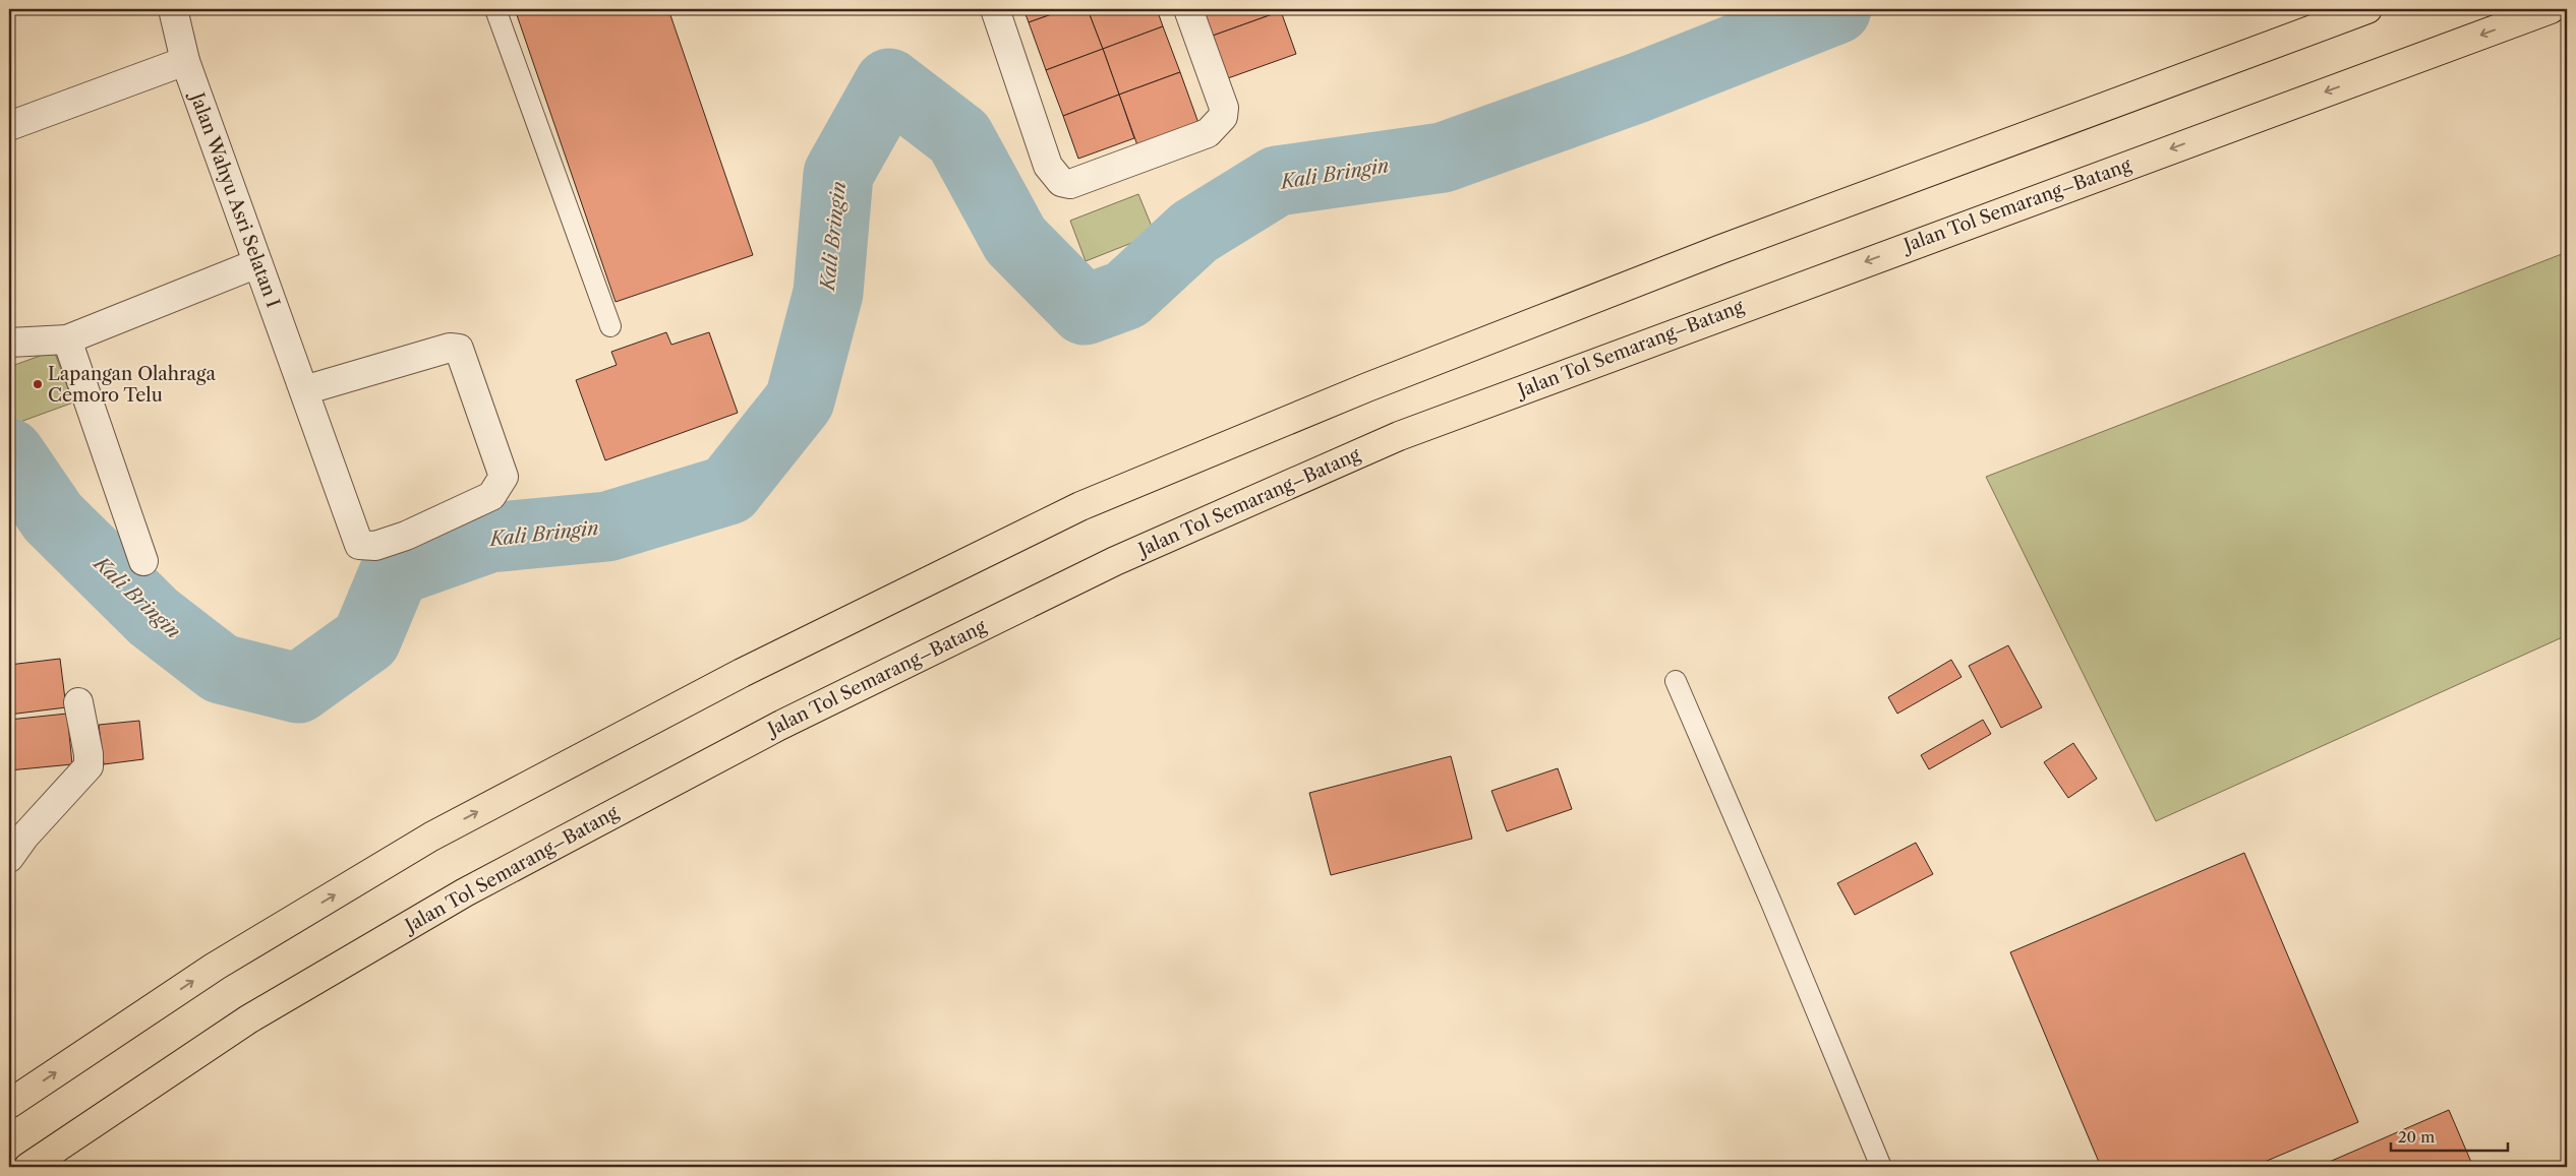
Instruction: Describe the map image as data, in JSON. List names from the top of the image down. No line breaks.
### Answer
{"streets":{"highway":["Jalan Tol Semarang–Batang"],"street":["Jalan Wahyu Asri Selatan I"]},"water":["Kali Bringin"],"places":["Lapangan Olahraga Cemoro Telu"],"scale_bar":"20 m"}
